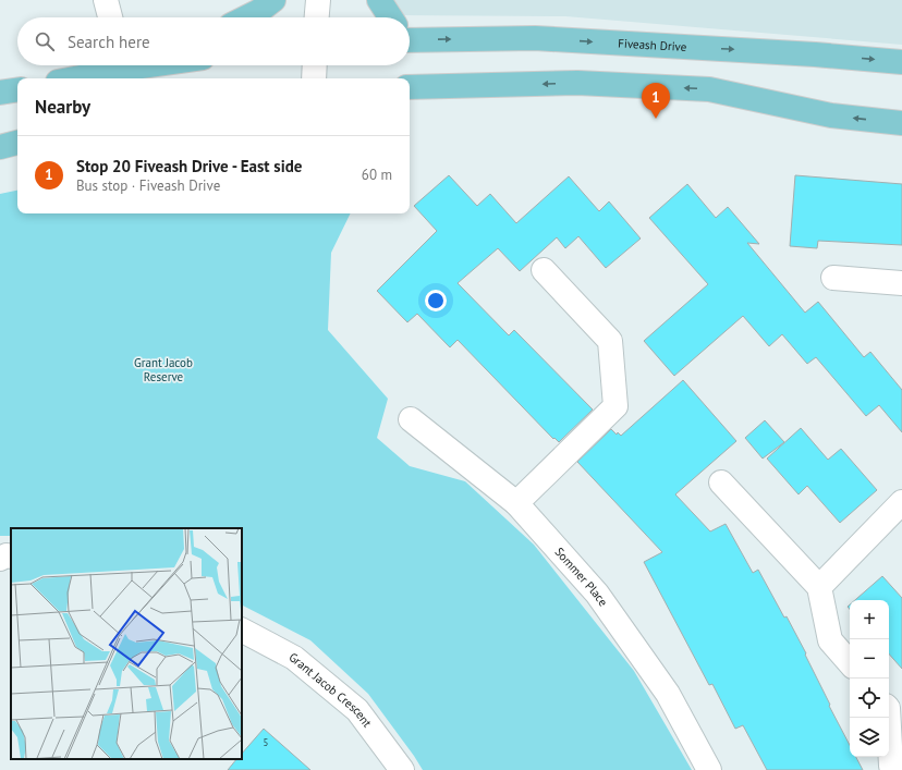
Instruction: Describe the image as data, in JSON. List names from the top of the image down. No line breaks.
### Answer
{"streets":{"main road":["Fiveash Drive"],"street":["Sommer Place","Grant Jacob Crescent"]},"parks":["Grant Jacob Reserve"],"house_numbers":["5"],"page":{"search":"Search here","heading":"Nearby","pins":"1","list":[{"mark":"1","name":"Stop 20 Fiveash Drive - East side","note":"Bus stop · Fiveash Drive","value":"60 m"}],"map_buttons":["+","−"]}}
